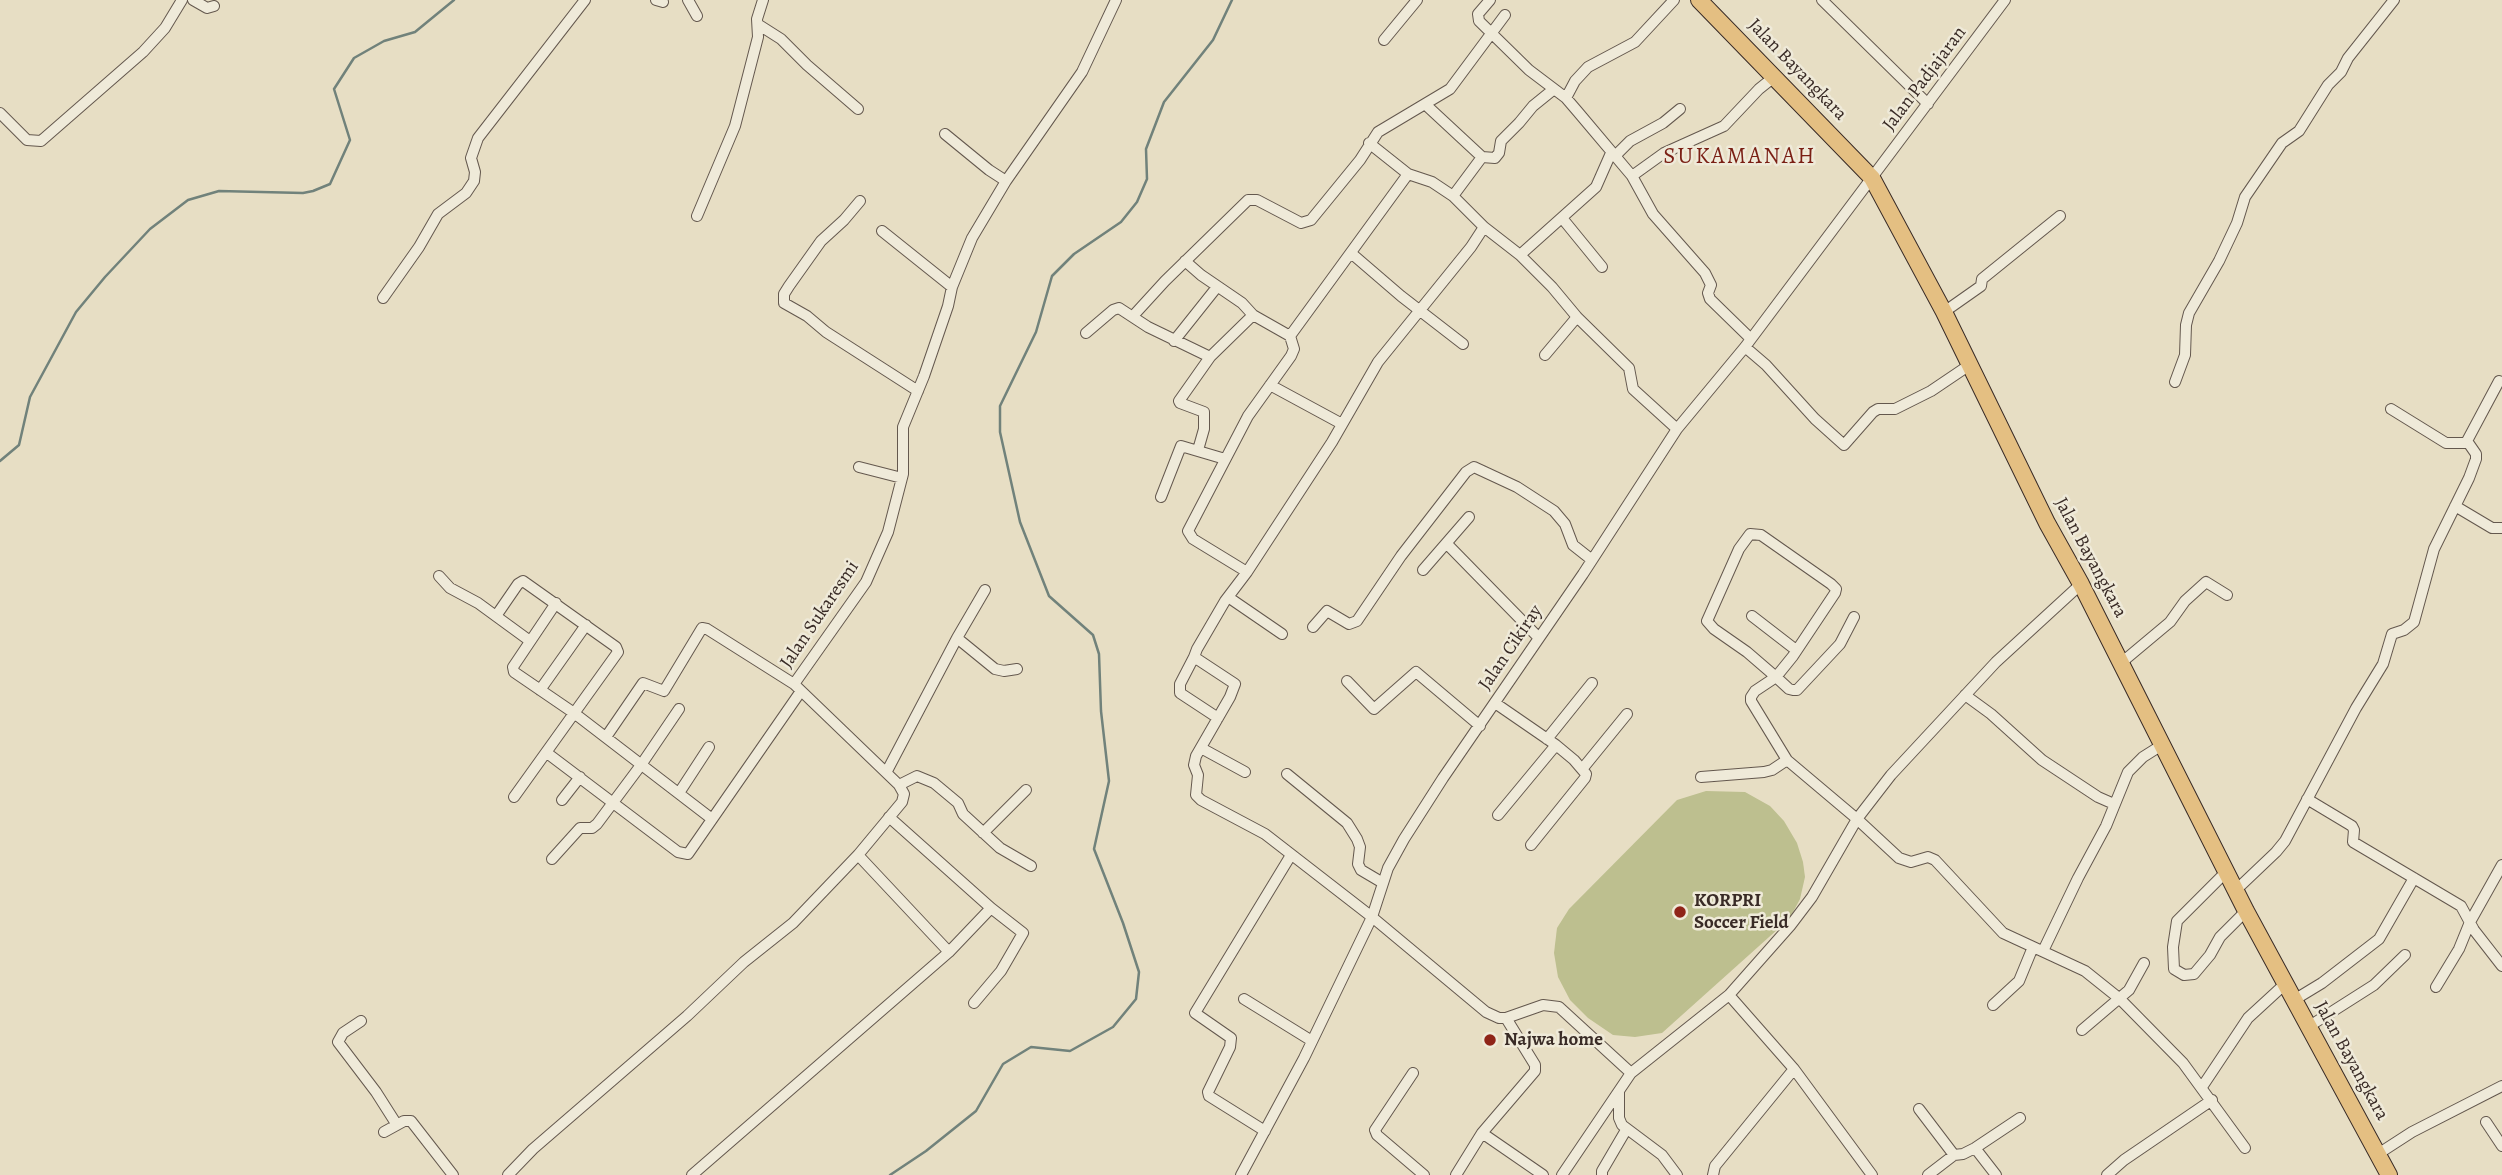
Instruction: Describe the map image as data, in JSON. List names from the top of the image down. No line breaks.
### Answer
{"streets":{"highway":["Jalan Bayangkara"],"street":["Jalan Padjajaran","Jalan Sukaresmi","Jalan Cikiray"]},"crossings":[["Jalan Bayangkara","Jalan Padjajaran"],["Jalan Bayangkara","Jalan Cikiray"],["Jalan Padjajaran","Jalan Cikiray"]],"districts":["SUKAMANAH"],"places":["KORPRI Soccer Field","Najwa home"]}
